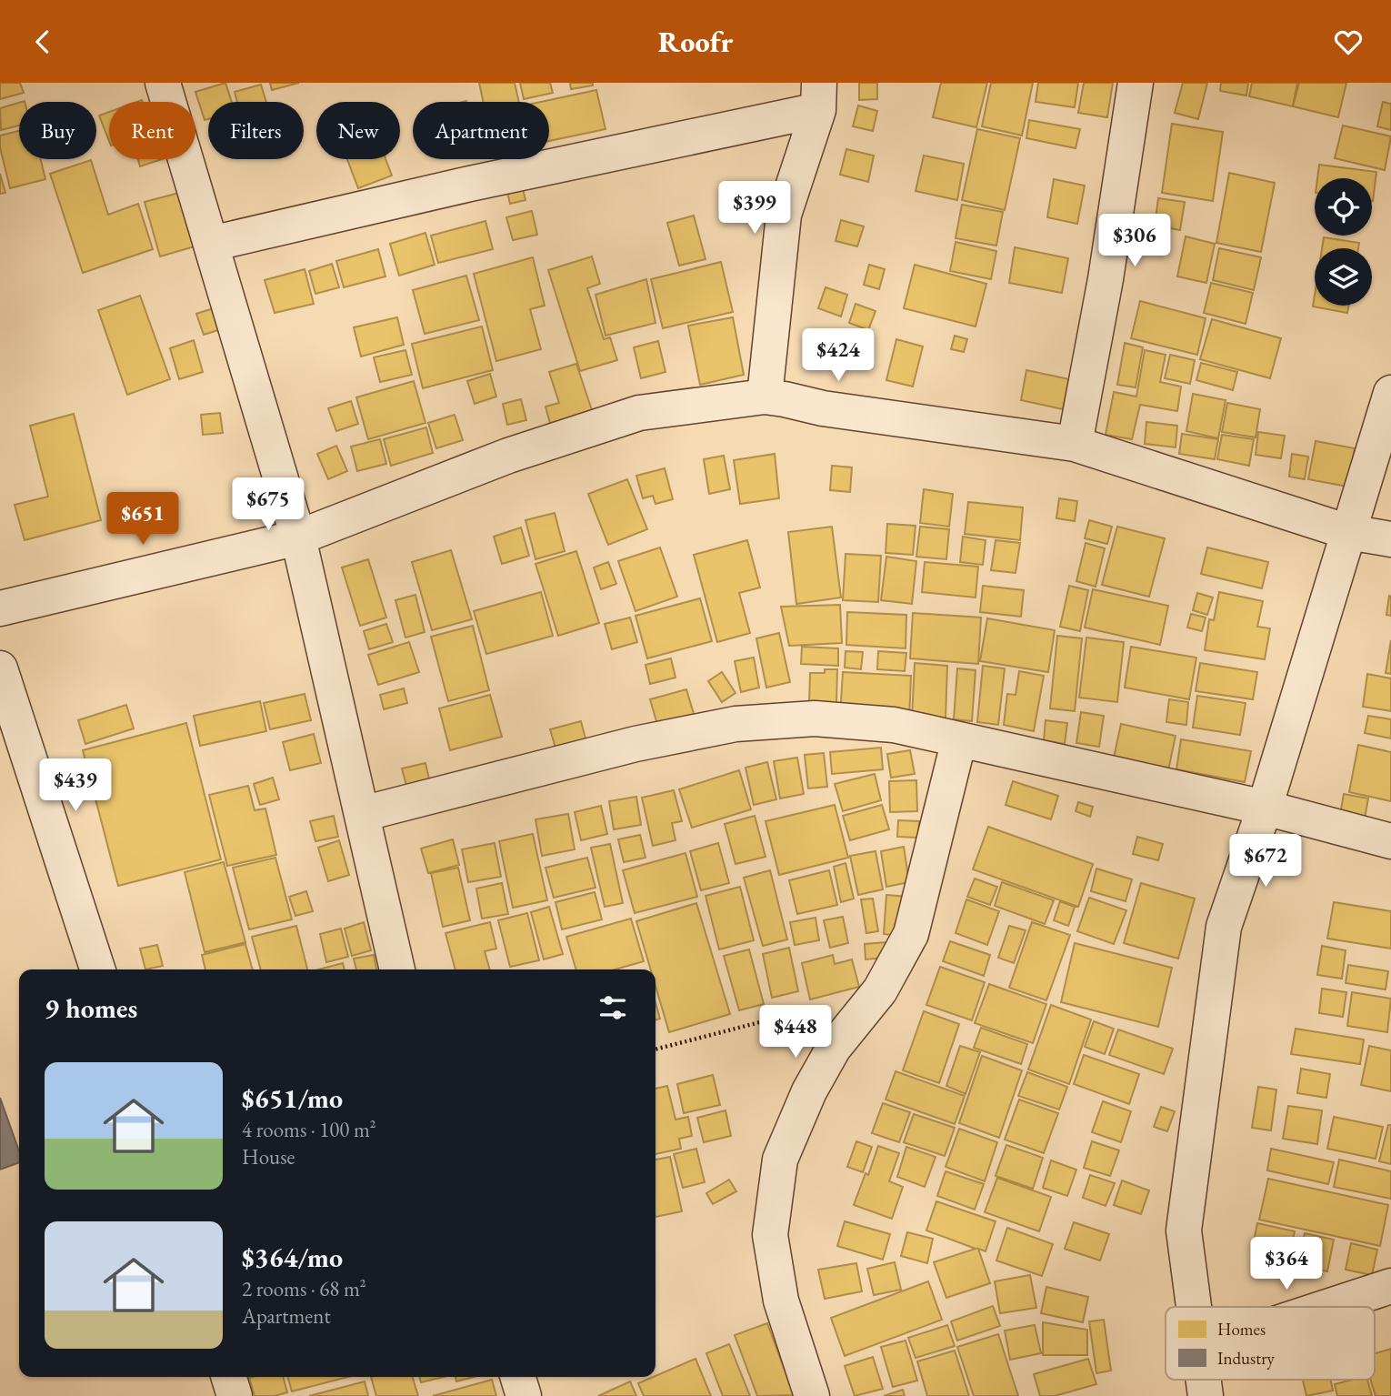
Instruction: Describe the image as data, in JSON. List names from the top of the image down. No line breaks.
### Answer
{"legend":["Homes","Industry"],"page":{"header":"Roofr","chip":["Buy","Rent","Filters","New","Apartment"],"price":["$399","$306","$424","$675","$651","$439","$672","$448","$364"],"heading":"9 homes","list":[{"name":"$651/mo","note":"4 rooms · 100 m² · House"},{"name":"$364/mo","note":"2 rooms · 68 m² · Apartment"}]}}
